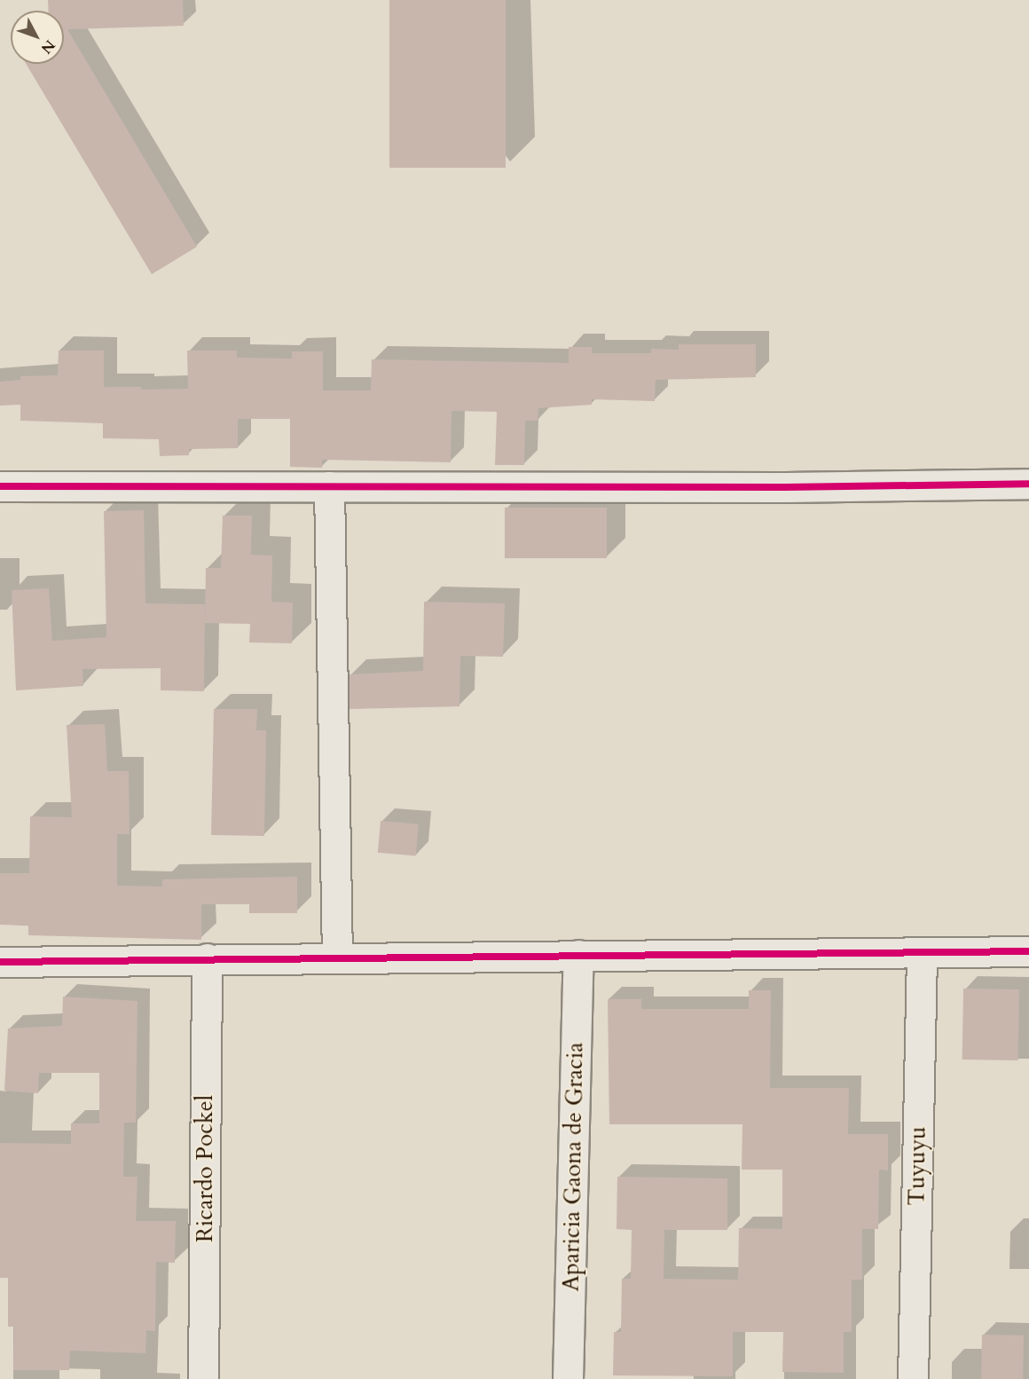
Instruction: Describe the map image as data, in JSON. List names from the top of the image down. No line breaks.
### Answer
{"streets":{"street":["Tuyuyu","Aparicia Gaona de Gracia","Ricardo Pockel"]},"north":"bottom right"}
